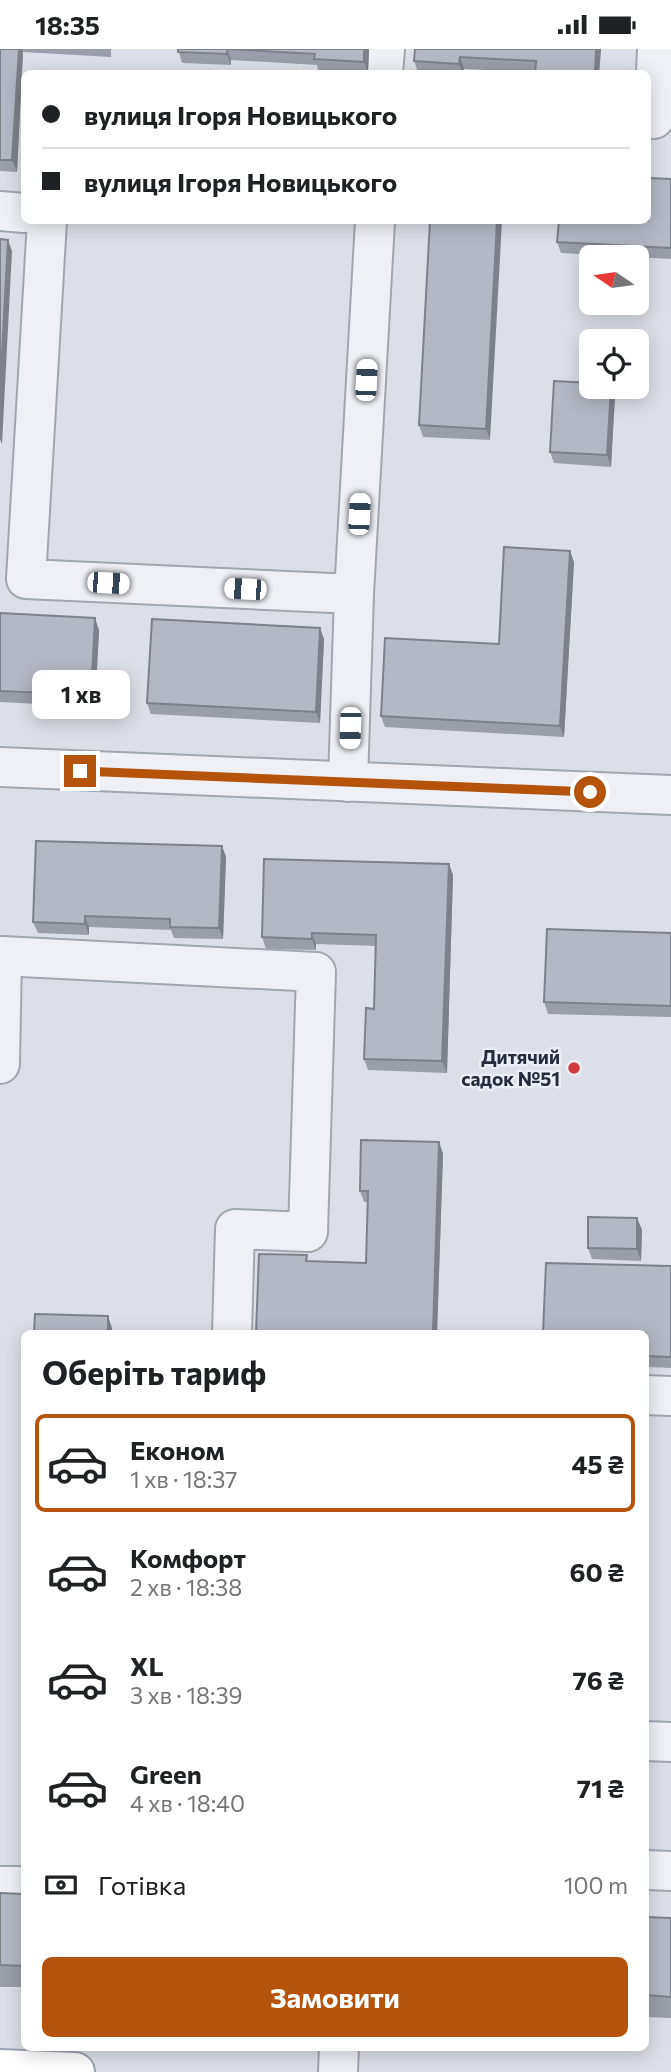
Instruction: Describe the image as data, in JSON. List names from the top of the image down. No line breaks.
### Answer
{"places":["Дитячий садок №51"],"north":"left","page":{"status":"18:35","banner":["вулиця Ігоря Новицького","вулиця Ігоря Новицького"],"bubble":"1 хв","heading":"Оберіть тариф","list":[{"name":"Економ","note":"1 хв · 18:37","value":"45 ₴"},{"name":"Комфорт","note":"2 хв · 18:38","value":"60 ₴"},{"name":"XL","note":"3 хв · 18:39","value":"76 ₴"},{"name":"Green","note":"4 хв · 18:40","value":"71 ₴"}],"pay":["Готівка","100 m"],"buttons":"Замовити"}}
